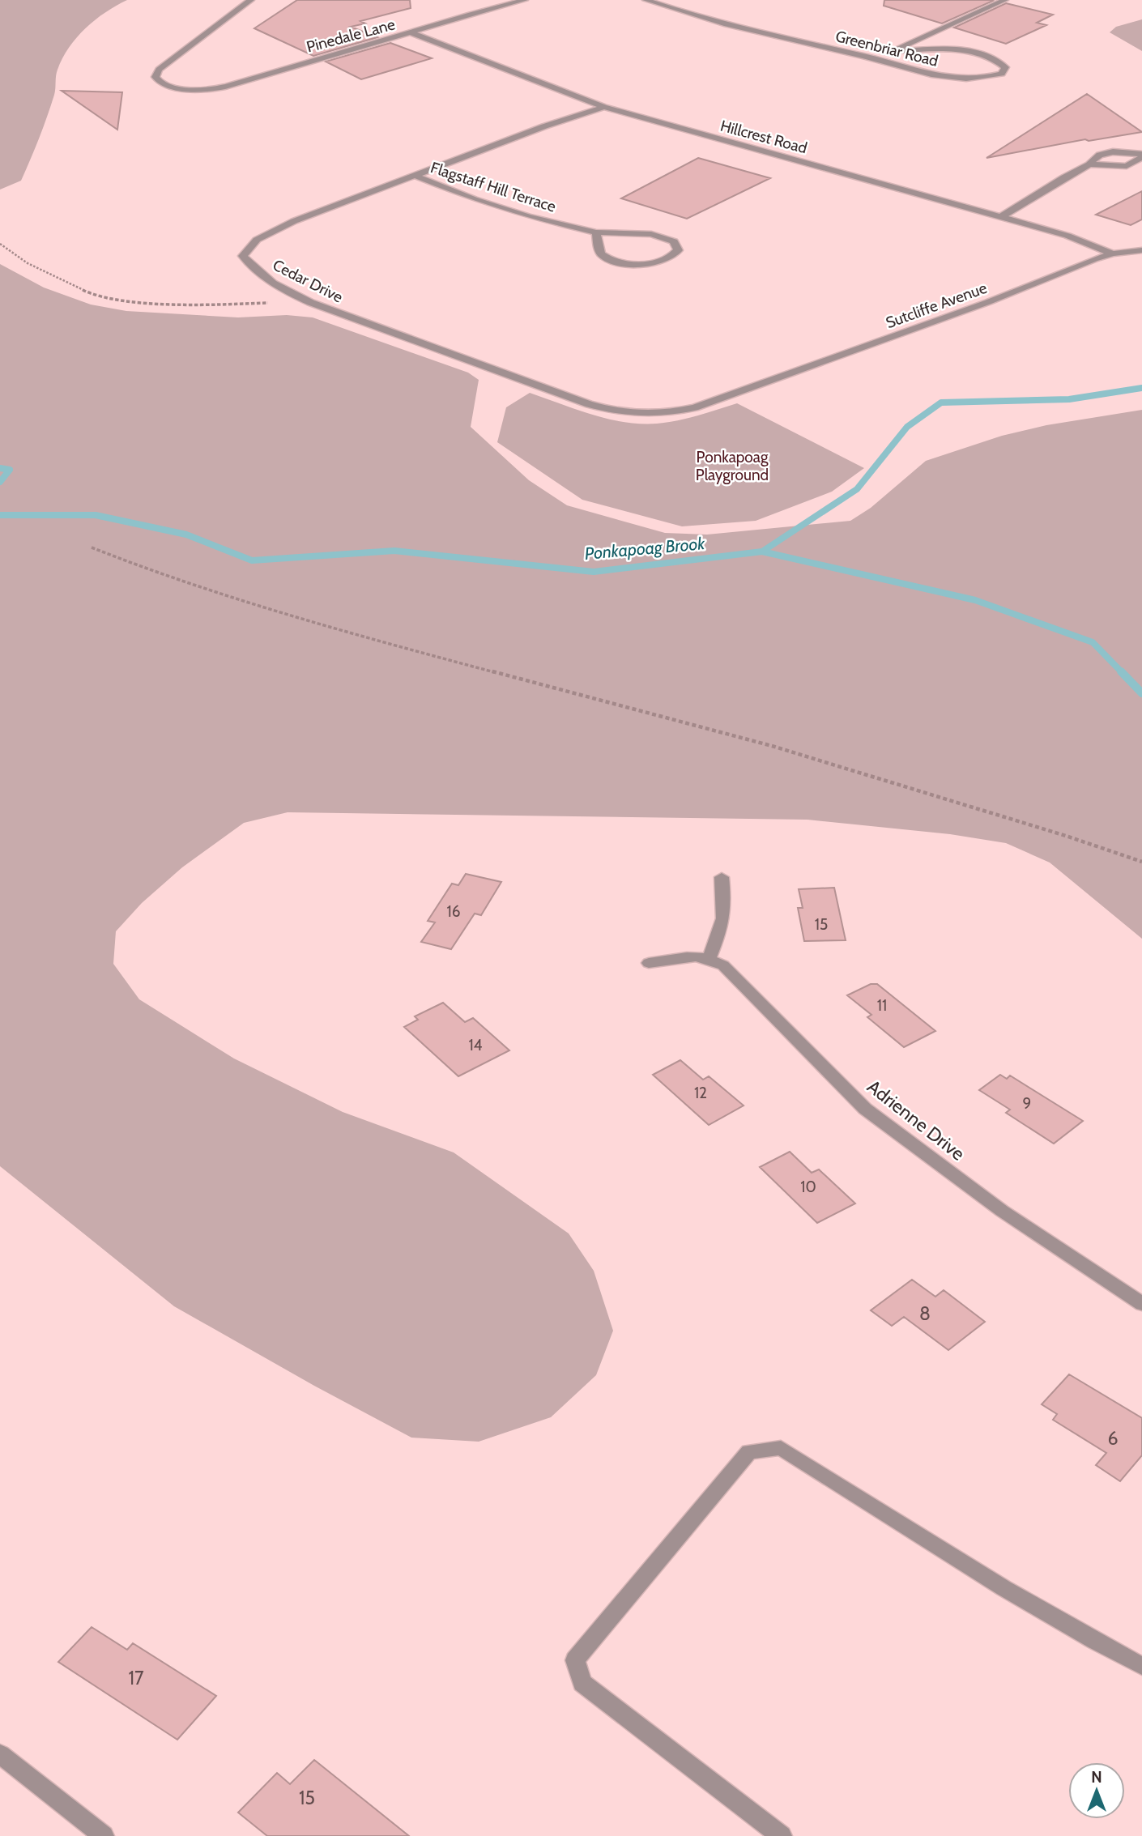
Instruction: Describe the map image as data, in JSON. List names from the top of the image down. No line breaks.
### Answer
{"streets":{"street":["Pinedale Lane","Greenbriar Road","Hillcrest Road","Flagstaff Hill Terrace","Cedar Drive","Sutcliffe Avenue","Adrienne Drive"]},"crossings":[["Pinedale Lane","Hillcrest Road"],["Hillcrest Road","Cedar Drive"],["Hillcrest Road","Sutcliffe Avenue"],["Flagstaff Hill Terrace","Cedar Drive"],["Cedar Drive","Sutcliffe Avenue"]],"water":["Ponkapoag Brook"],"parks":["Ponkapoag Playground"],"house_numbers":["16","15","11","14","12","9","10","8","6","17","15"],"north":"top"}
